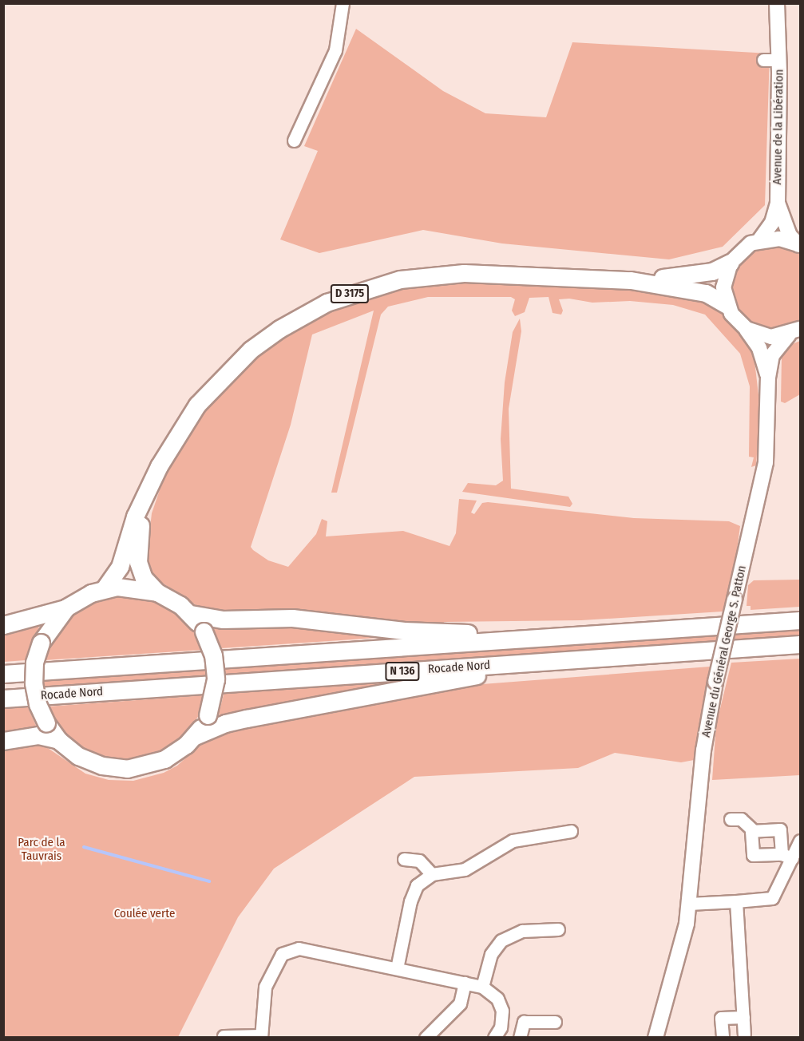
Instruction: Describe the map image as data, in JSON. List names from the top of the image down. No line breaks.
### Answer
{"streets":{"highway":["D 3175","Rocade Nord","N 136"],"main road":["Avenue de la Libération","Avenue du Général George S. Patton"]},"crossings":[["D 3175","Avenue du Général George S. Patton"]],"parks":["Parc de la Tauvrais","Coulée verte"]}
